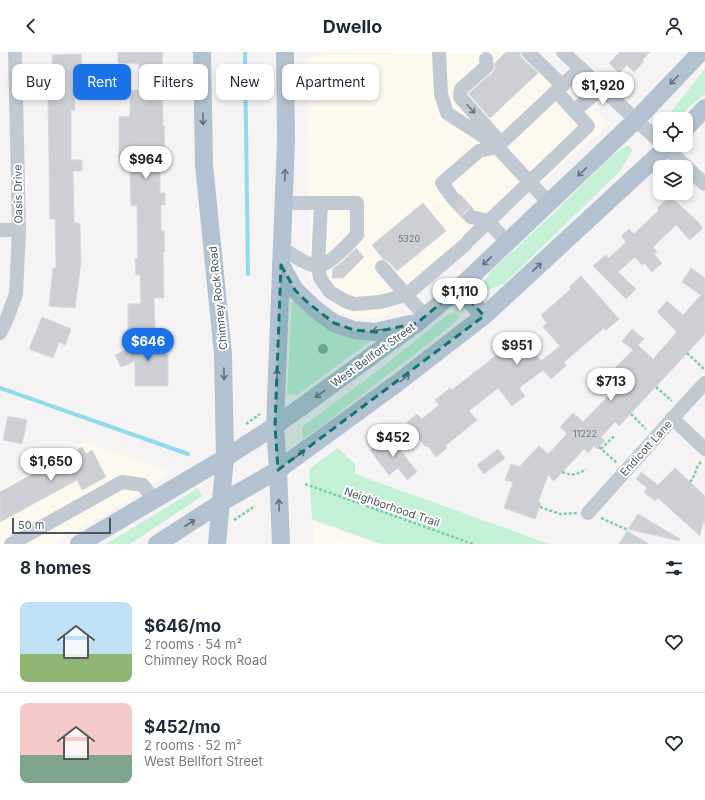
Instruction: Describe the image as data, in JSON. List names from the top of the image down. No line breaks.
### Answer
{"streets":{"main road":["Chimney Rock Road","West Bellfort Street"],"street":["Oasis Drive","Endicott Lane"],"path":["Neighborhood Trail"]},"crossings":[["Chimney Rock Road","West Bellfort Street"]],"house_numbers":["5320","11222"],"scale_bar":"50 m","page":{"header":"Dwello","chip":["Buy","Rent","Filters","New","Apartment"],"price":["$1,920","$964","$1,110","$646","$951","$713","$452","$1,650"],"scale":"50 m","heading":"8 homes","list":[{"name":"$646/mo","note":"2 rooms · 54 m² · Chimney Rock Road"},{"name":"$452/mo","note":"2 rooms · 52 m² · West Bellfort Street"}]}}
